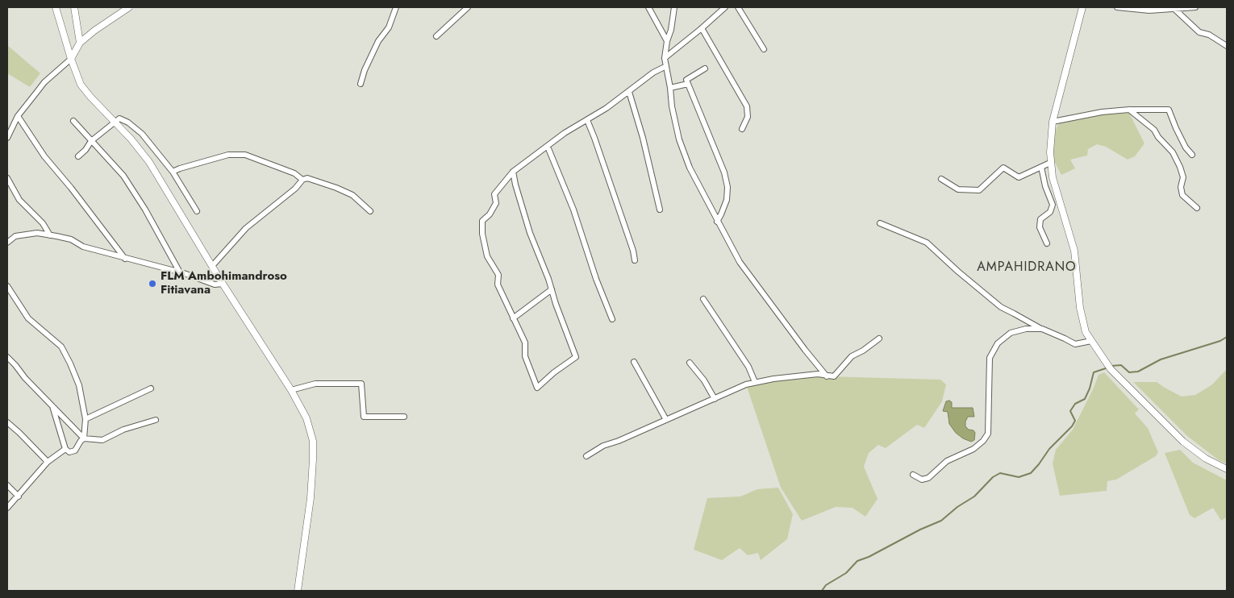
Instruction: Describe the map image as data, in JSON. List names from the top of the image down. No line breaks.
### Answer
{"districts":["AMPAHIDRANO"],"places":["FLM Ambohimandroso Fitiavana"]}
